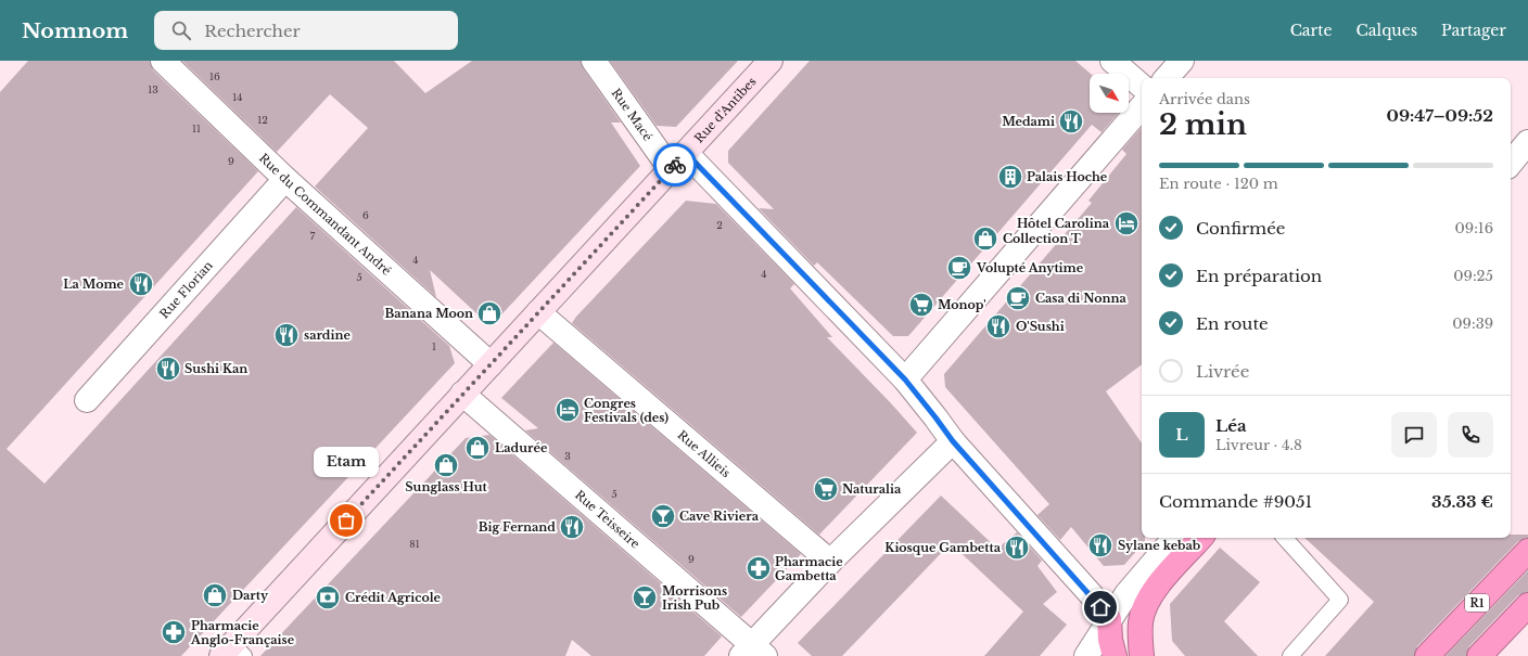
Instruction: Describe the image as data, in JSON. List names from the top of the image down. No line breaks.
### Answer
{"streets":{"highway":["R1"],"street":["Rue d'Antibes","Rue Macé","Rue du Commandant André","Rue Florian","Rue Allieis","Rue Teisseire"]},"crossings":[["Rue d'Antibes","Rue Macé"],["Rue d'Antibes","Rue du Commandant André"],["Rue d'Antibes","Rue Allieis"],["Rue d'Antibes","Rue Teisseire"],["Rue du Commandant André","Rue Florian"]],"places":{"restaurant":["Medami","La Mome","O'Sushi","sardine","Sushi Kan","Big Fernand","Sylane kebab","Kiosque Gambetta"],"building":["Palais Hoche"],"hotel":["Hôtel Carolina","Congres Festivals (des)"],"shop":["Collection T","Banana Moon","Ladurée","Sunglass Hut","Darty"],"cafe":["Volupté Anytime","Casa di Nonna"],"supermarket":["Monop'","Naturalia"],"bar":["Cave Riviera","Morrisons Irish Pub"],"other":["Etam"],"pharmacy":["Pharmacie Gambetta","Pharmacie Anglo-Française"],"bank":["Crédit Agricole"]},"house_numbers":["16","13","14","12","11","9","6","2","7","4","4","5","1","3","5","81","9"],"north":"bottom right","page":{"header":"Nomnom","search":"Rechercher","nav":["Carte","Calques","Partager"],"heading":["2 min","Arrivée dans","09:47–09:52"],"panel":["Léa","Livreur · 4.8","Commande #9051","35.33 €"],"bar":"En route · 120 m","list":[["Confirmée","09:16"],["En préparation","09:25"],["En route","09:39"],"Livrée"],"round":"L","bubble":"Etam"}}
